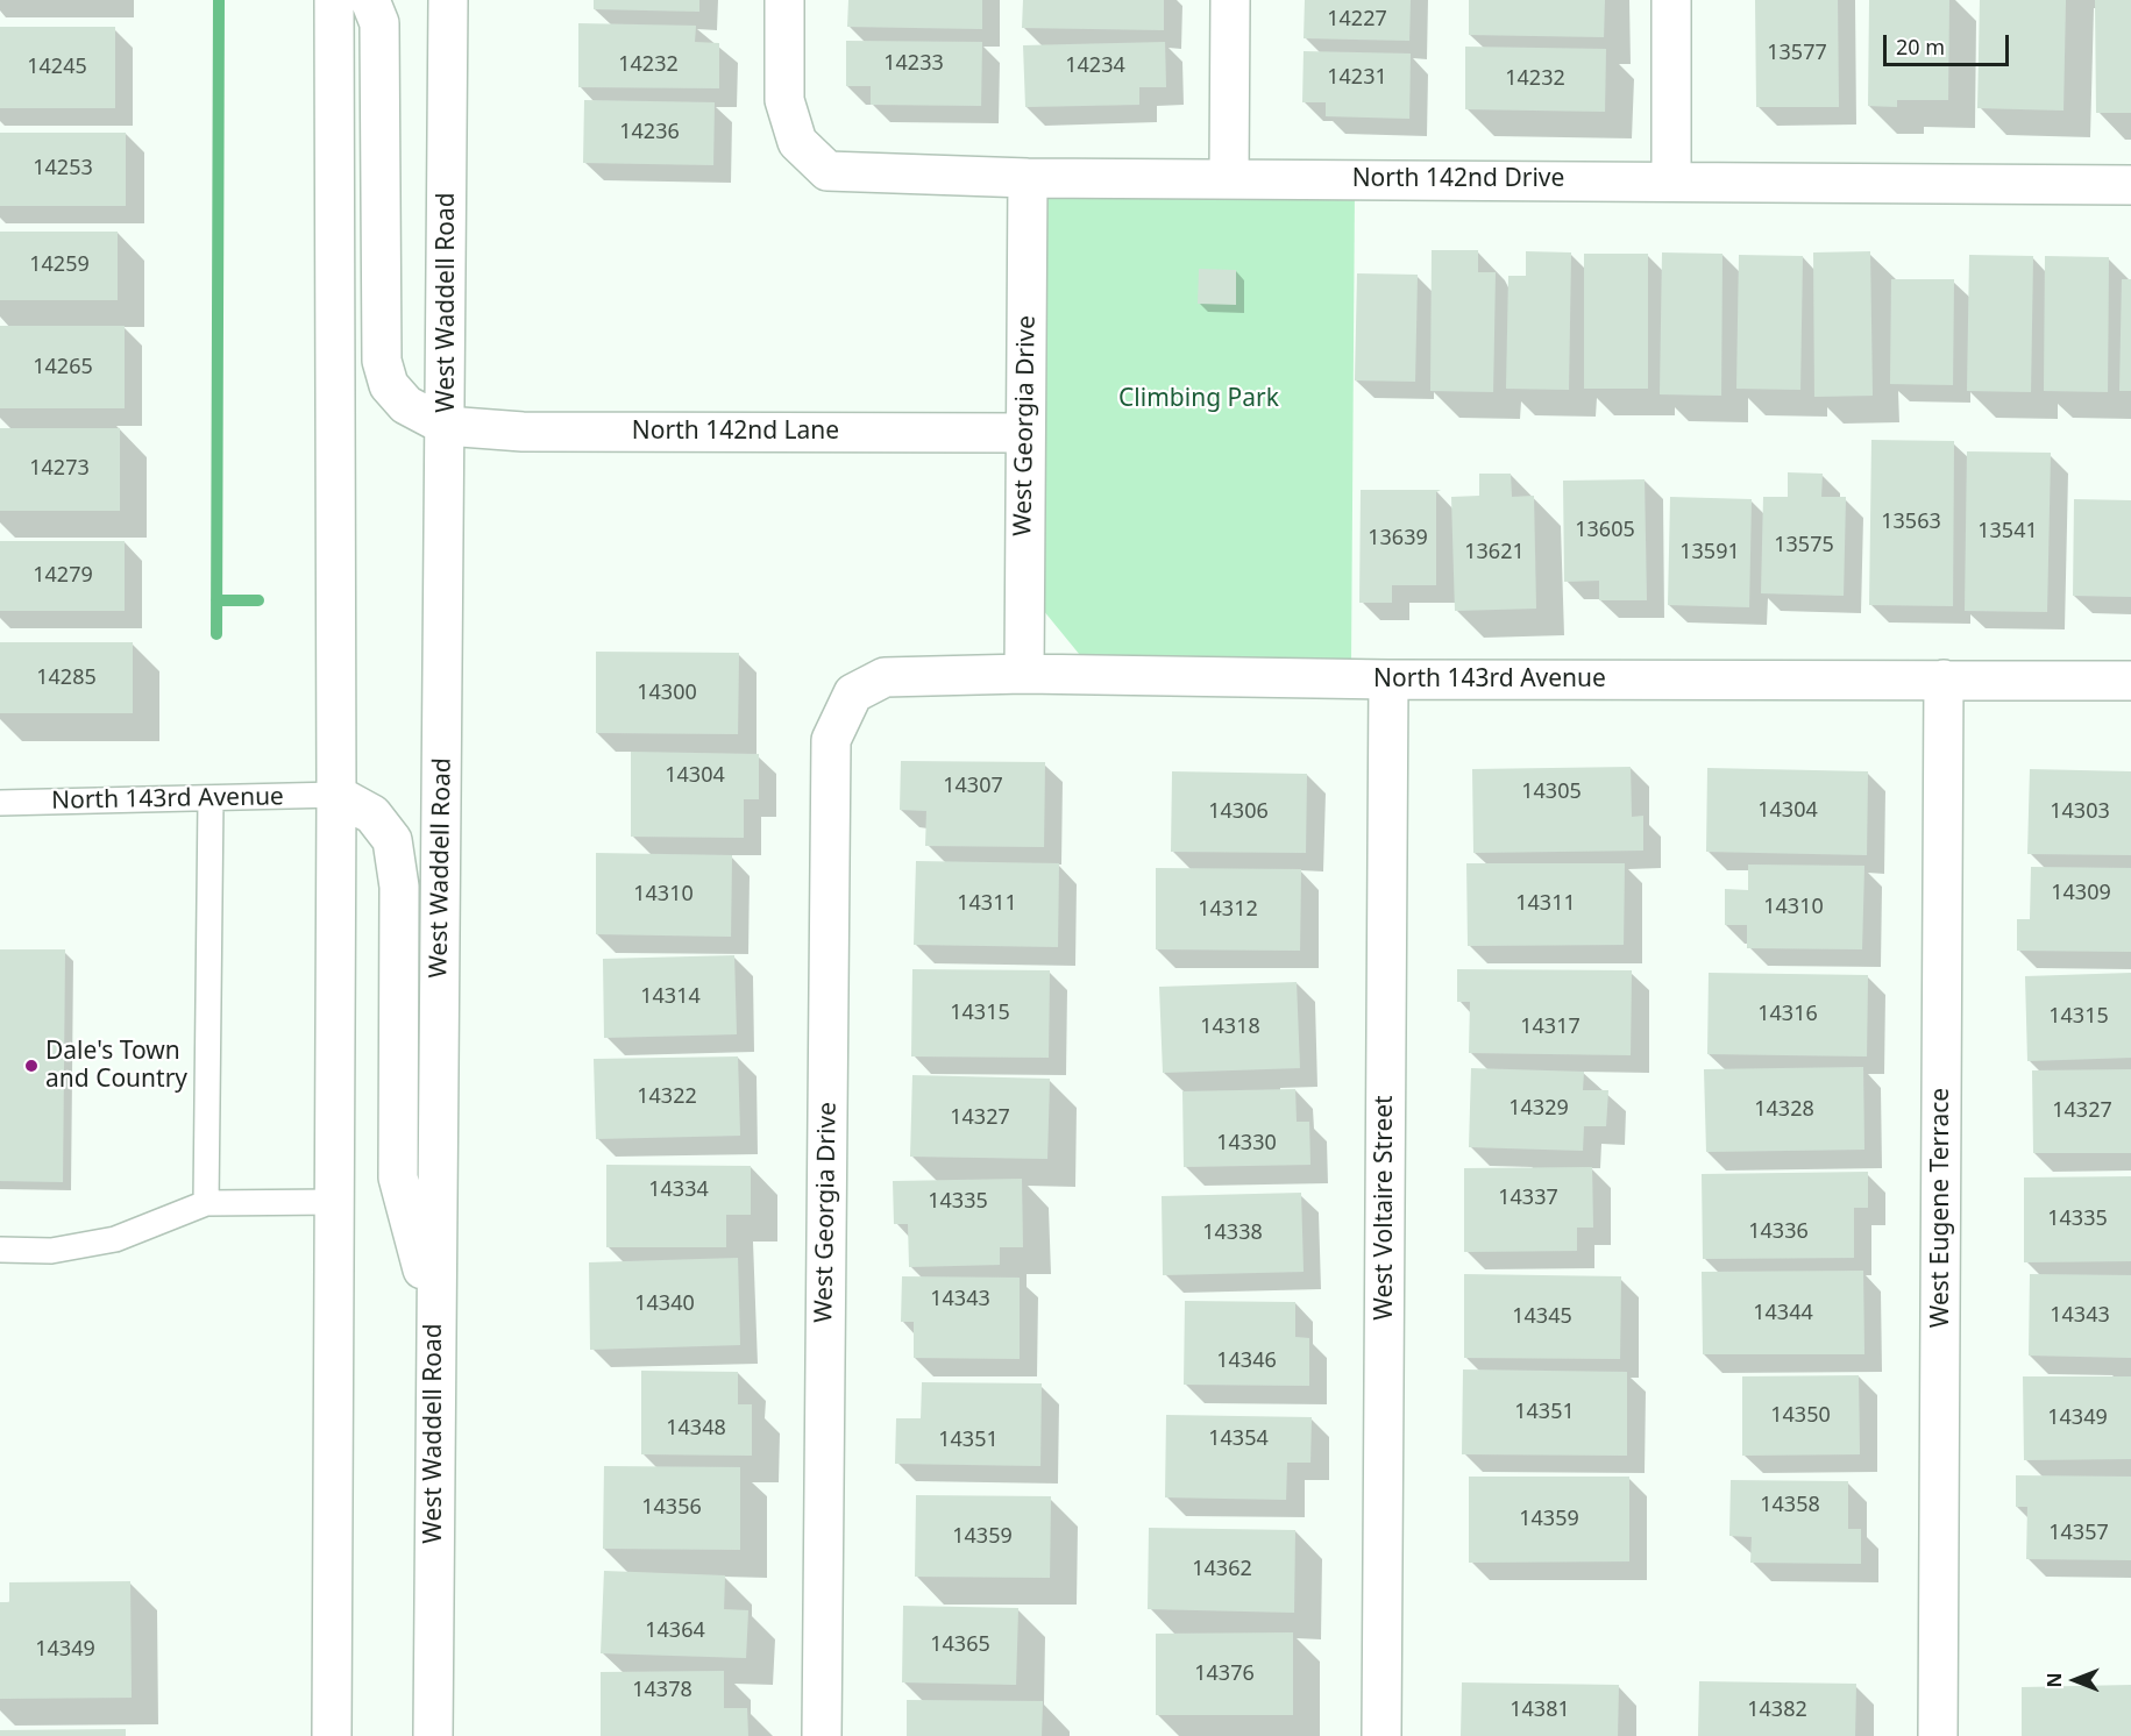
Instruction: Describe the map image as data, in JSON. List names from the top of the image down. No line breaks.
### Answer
{"streets":{"street":["North 142nd Drive","West Waddell Road","West Georgia Drive","North 142nd Lane","North 143rd Avenue","West Voltaire Street","West Eugene Terrace"]},"crossings":[["North 142nd Drive","West Georgia Drive"],["West Waddell Road","North 142nd Lane"],["West Georgia Drive","North 142nd Lane"],["West Georgia Drive","North 143rd Avenue"],["North 143rd Avenue","West Voltaire Street"],["North 143rd Avenue","West Eugene Terrace"]],"parks":["Climbing Park"],"places":["Dale's Town and Country"],"house_numbers":["14227","13577","14233","14232","14234","14245","14231","14232","14236","14253","14259","14265","14273","13563","13605","13541","13639","13575","13621","13591","14279","14285","14300","14304","14307","14305","14304","14306","14303","14309","14310","14311","14311","14310","14312","14314","14315","14316","14315","14318","14317","14322","14329","14328","14327","14327","14330","14334","14337","14335","14335","14336","14338","14343","14340","14344","14343","14345","14346","14351","14350","14349","14348","14354","14351","14358","14356","14359","14357","14359","14362","14364","14365","14349","14376","14378","14381","14382"],"scale_bar":"20 m","north":"left"}
